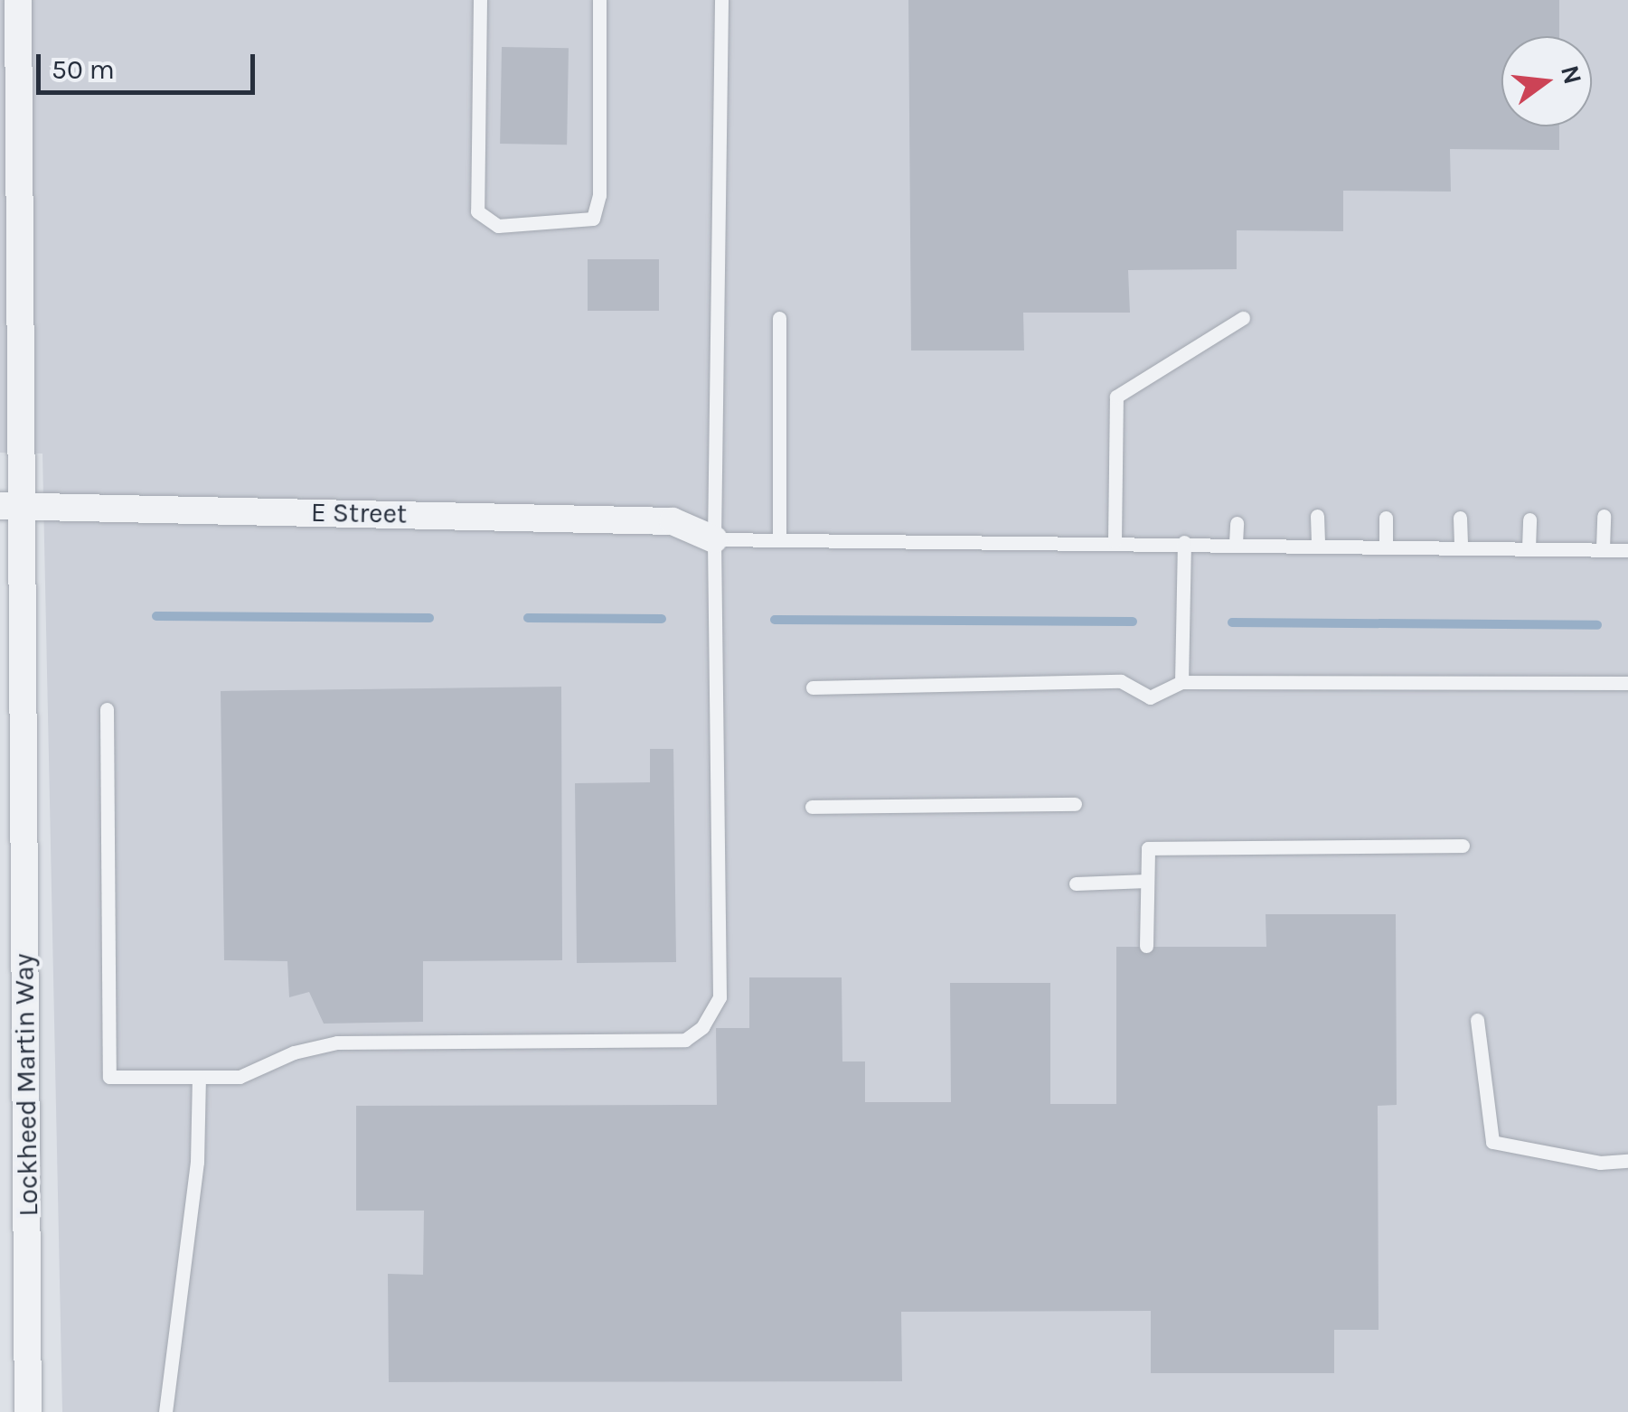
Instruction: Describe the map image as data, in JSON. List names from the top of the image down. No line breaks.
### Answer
{"streets":{"street":["E Street","Lockheed Martin Way"]},"crossings":[["E Street","Lockheed Martin Way"]],"scale_bar":"50 m","north":"right"}
